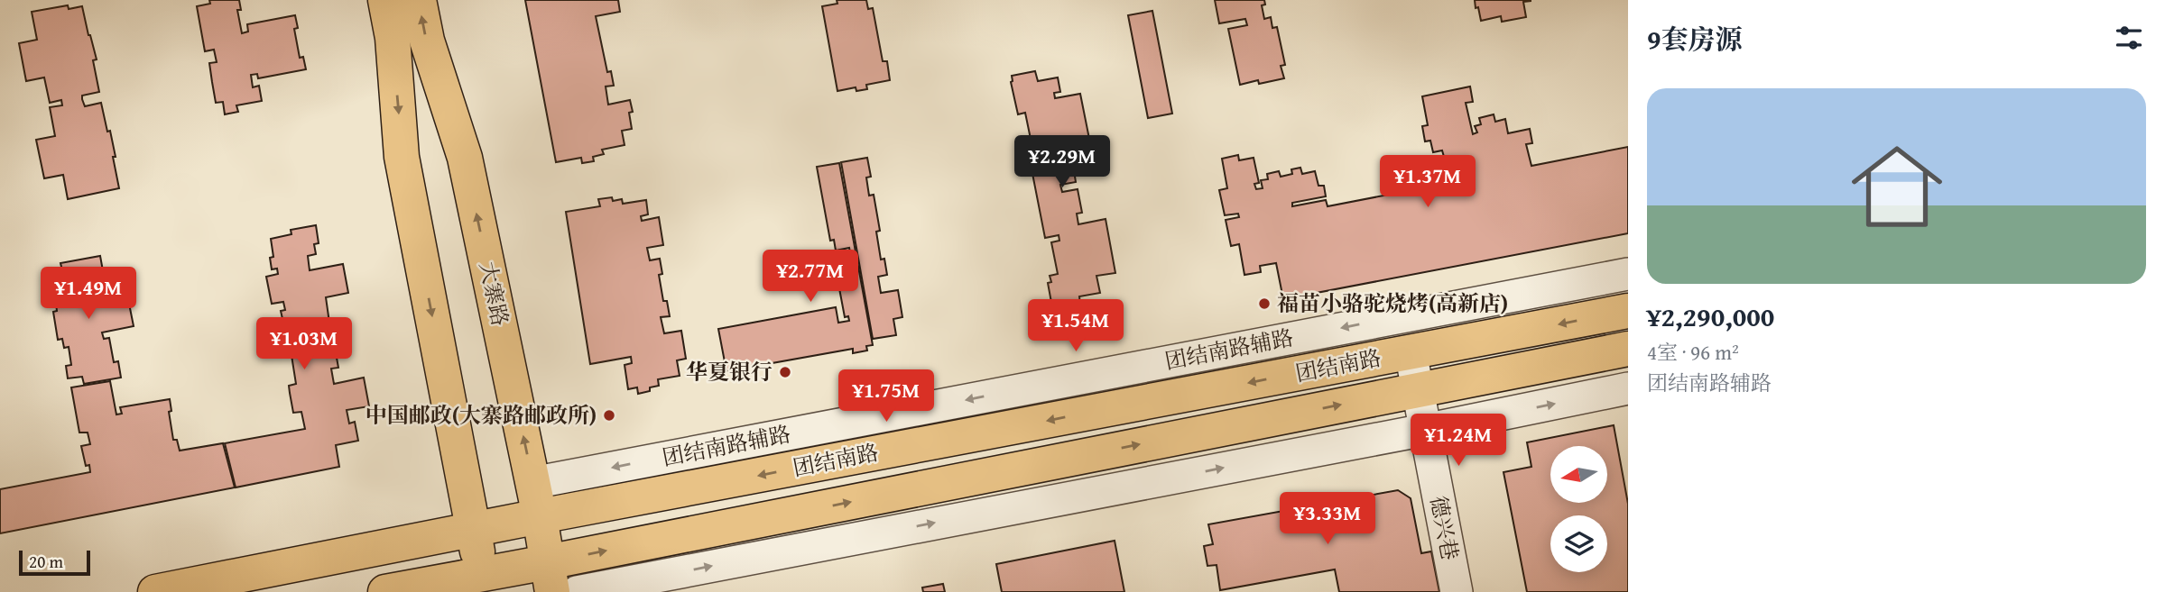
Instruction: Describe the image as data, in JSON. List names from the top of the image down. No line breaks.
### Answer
{"streets":{"main road":["大寨路","团结南路"],"street":["团结南路辅路","德兴巷"]},"crossings":[["大寨路","团结南路辅路"],["大寨路","团结南路"],["团结南路","德兴巷"]],"places":["福苗小骆驼烧烤(高新店)","华夏银行","中国邮政(大寨路邮政所)"],"scale_bar":"20 m","north":"left","page":{"heading":"9套房源","list":[{"name":"¥2,290,000","note":"4室 · 96 m² · 团结南路辅路"}],"price":["¥2.29M","¥1.37M","¥2.77M","¥1.49M","¥1.54M","¥1.03M","¥1.75M","¥1.24M","¥3.33M"],"scale":"20 m"}}
